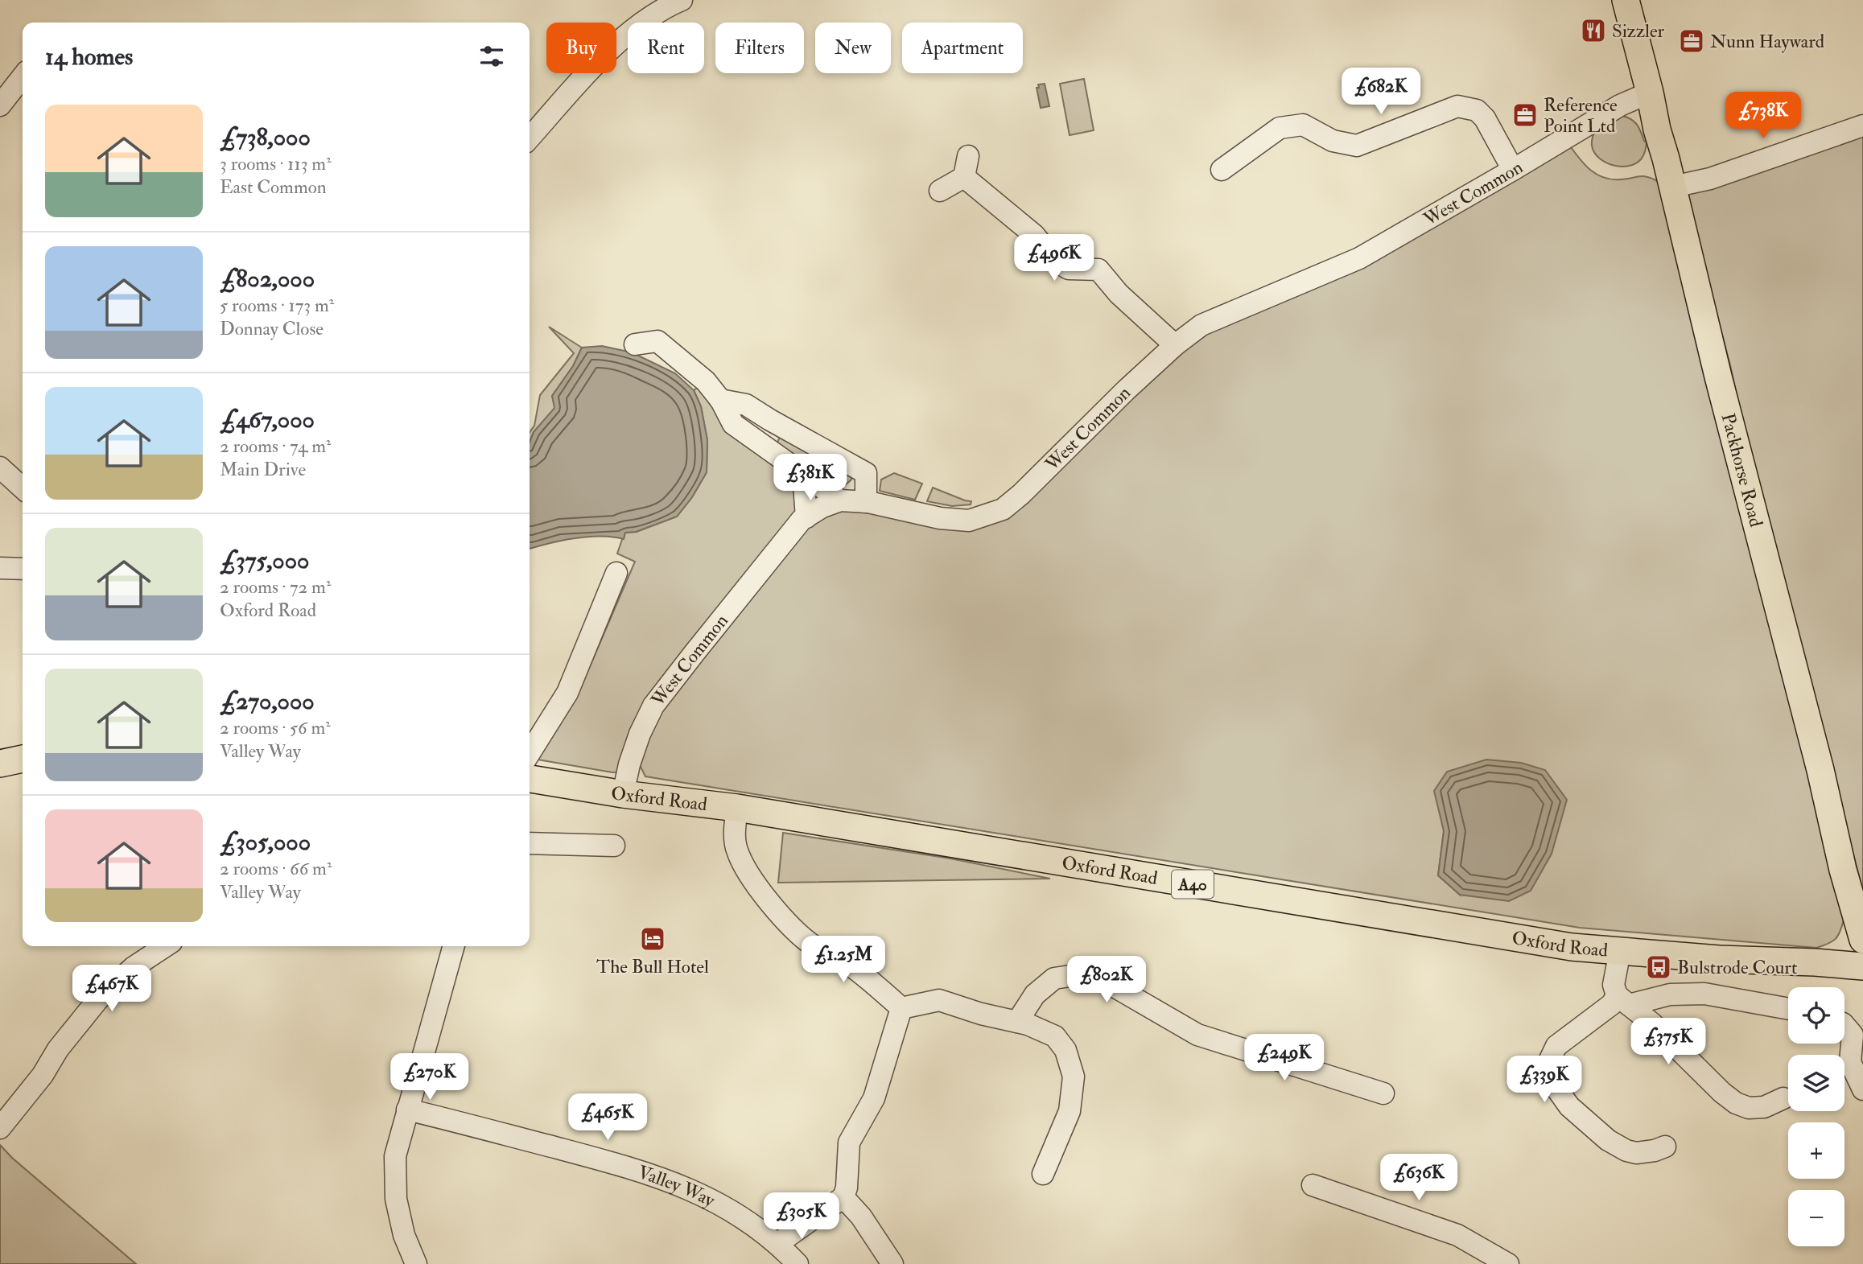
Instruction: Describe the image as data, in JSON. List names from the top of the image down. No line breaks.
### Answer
{"streets":{"main road":["Packhorse Road","Oxford Road","A40"],"street":["West Common","Valley Way"]},"crossings":[["West Common","Packhorse Road"],["West Common","Oxford Road"]],"places":{"restaurant":["Sizzler"],"office":["Nunn Hayward","Reference Point Ltd"],"hotel":["The Bull Hotel"],"bus stop":["Bulstrode Court"]},"page":{"chip":["Buy","Rent","Filters","New","Apartment"],"heading":"14 homes","price":["£682K","£738K","£496K","£381K","£1.25M","£802K","£467K","£375K","£249K","£270K","£339K","£465K","£636K","£305K"],"list":[{"name":"£738,000","note":"3 rooms · 113 m² · East Common"},{"name":"£802,000","note":"5 rooms · 173 m² · Donnay Close"},{"name":"£467,000","note":"2 rooms · 74 m² · Main Drive"},{"name":"£375,000","note":"2 rooms · 72 m² · Oxford Road"},{"name":"£270,000","note":"2 rooms · 56 m² · Valley Way"},{"name":"£305,000","note":"2 rooms · 66 m² · Valley Way"}],"map_buttons":["+","−"]}}
